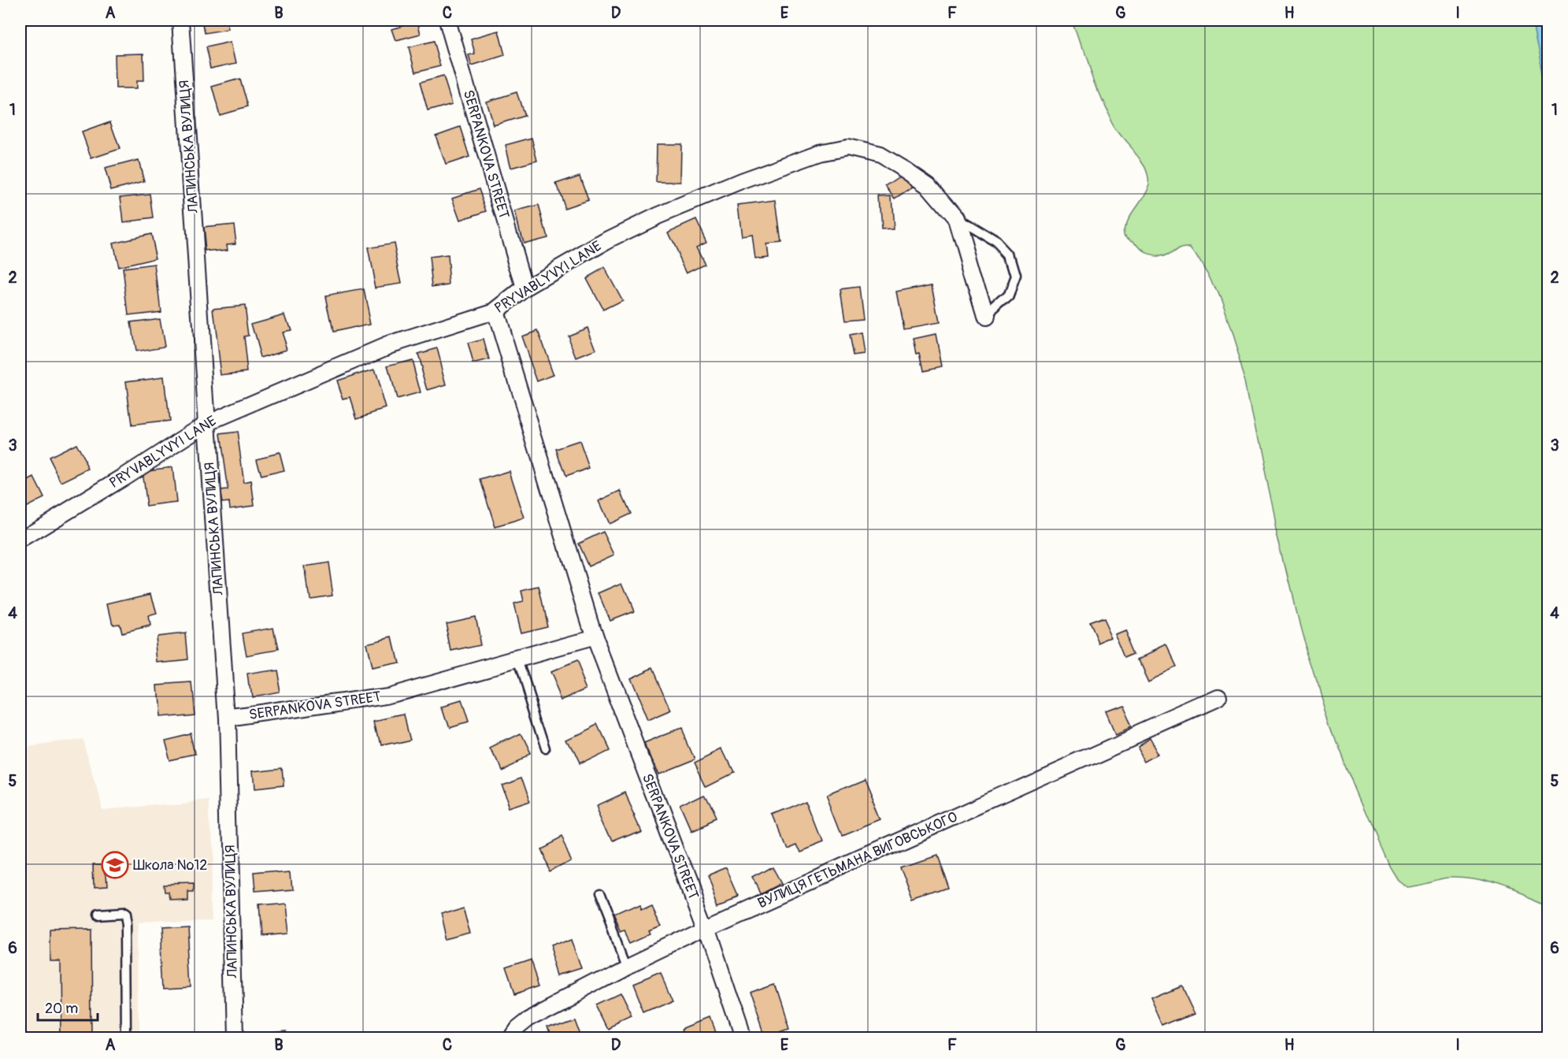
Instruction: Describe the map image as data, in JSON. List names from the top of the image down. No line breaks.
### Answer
{"streets":{"street":["ЛАПИНСЬКА ВУЛИЦЯ","SERPANKOVA STREET","PRYVABLYVYI LANE","ВУЛИЦЯ ГЕТЬМАНА ВИГОВСЬКОГО"]},"crossings":[["ЛАПИНСЬКА ВУЛИЦЯ","SERPANKOVA STREET"],["ЛАПИНСЬКА ВУЛИЦЯ","PRYVABLYVYI LANE"],["SERPANKOVA STREET","PRYVABLYVYI LANE"],["SERPANKOVA STREET","ВУЛИЦЯ ГЕТЬМАНА ВИГОВСЬКОГО"]],"places":{"school or university":["Школа №12"]},"scale_bar":"20 m","grid":{"columns":["A","B","C","D","E","F","G","H","I"],"rows":["1","2","3","4","5","6"]}}
